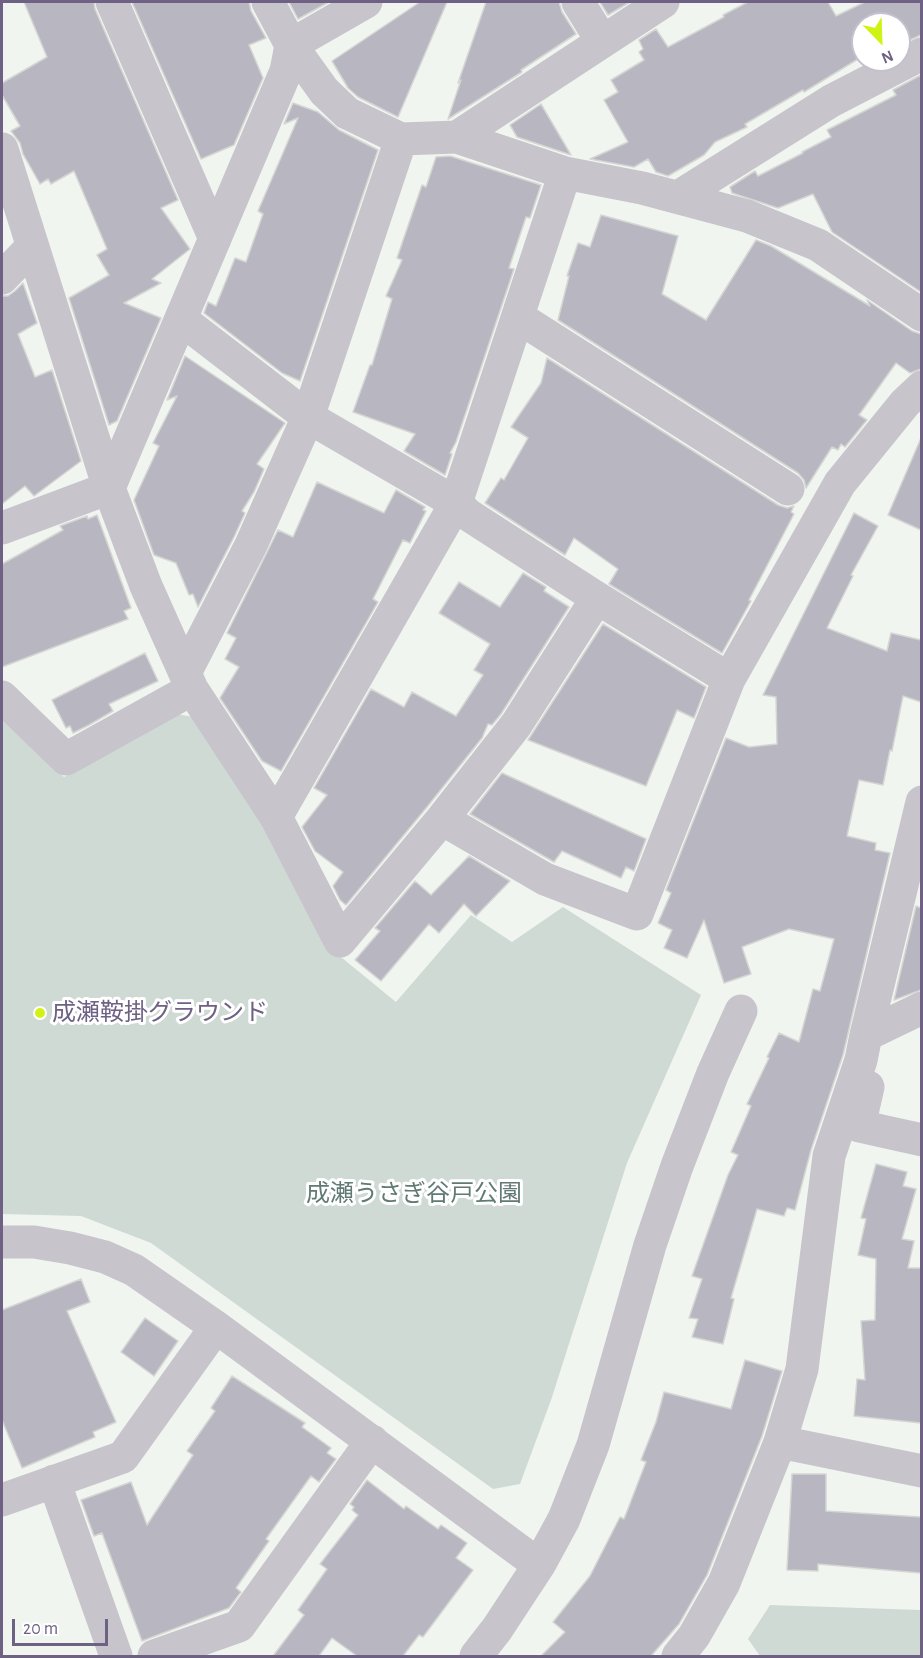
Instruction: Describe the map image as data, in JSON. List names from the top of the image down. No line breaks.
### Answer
{"parks":["成瀬うさぎ谷戸公園"],"places":["成瀬鞍掛グラウンド"],"scale_bar":"20 m","north":"bottom right"}
